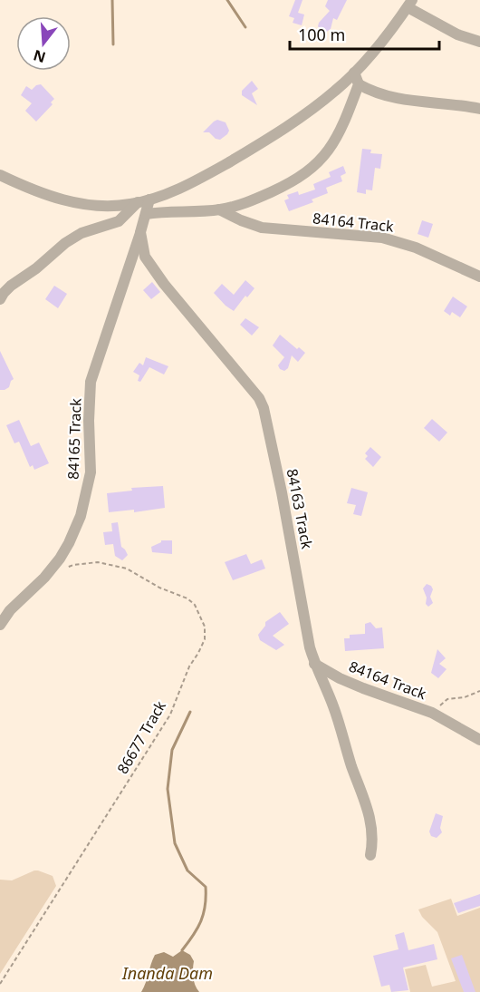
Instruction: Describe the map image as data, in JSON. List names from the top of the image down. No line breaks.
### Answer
{"streets":{"street":["84164 Track","84165 Track","84163 Track"],"path":["86677 Track"]},"crossings":[["84164 Track","84163 Track"],["84165 Track","84163 Track"]],"water":["Inanda Dam"],"scale_bar":"100 m","north":"bottom"}
